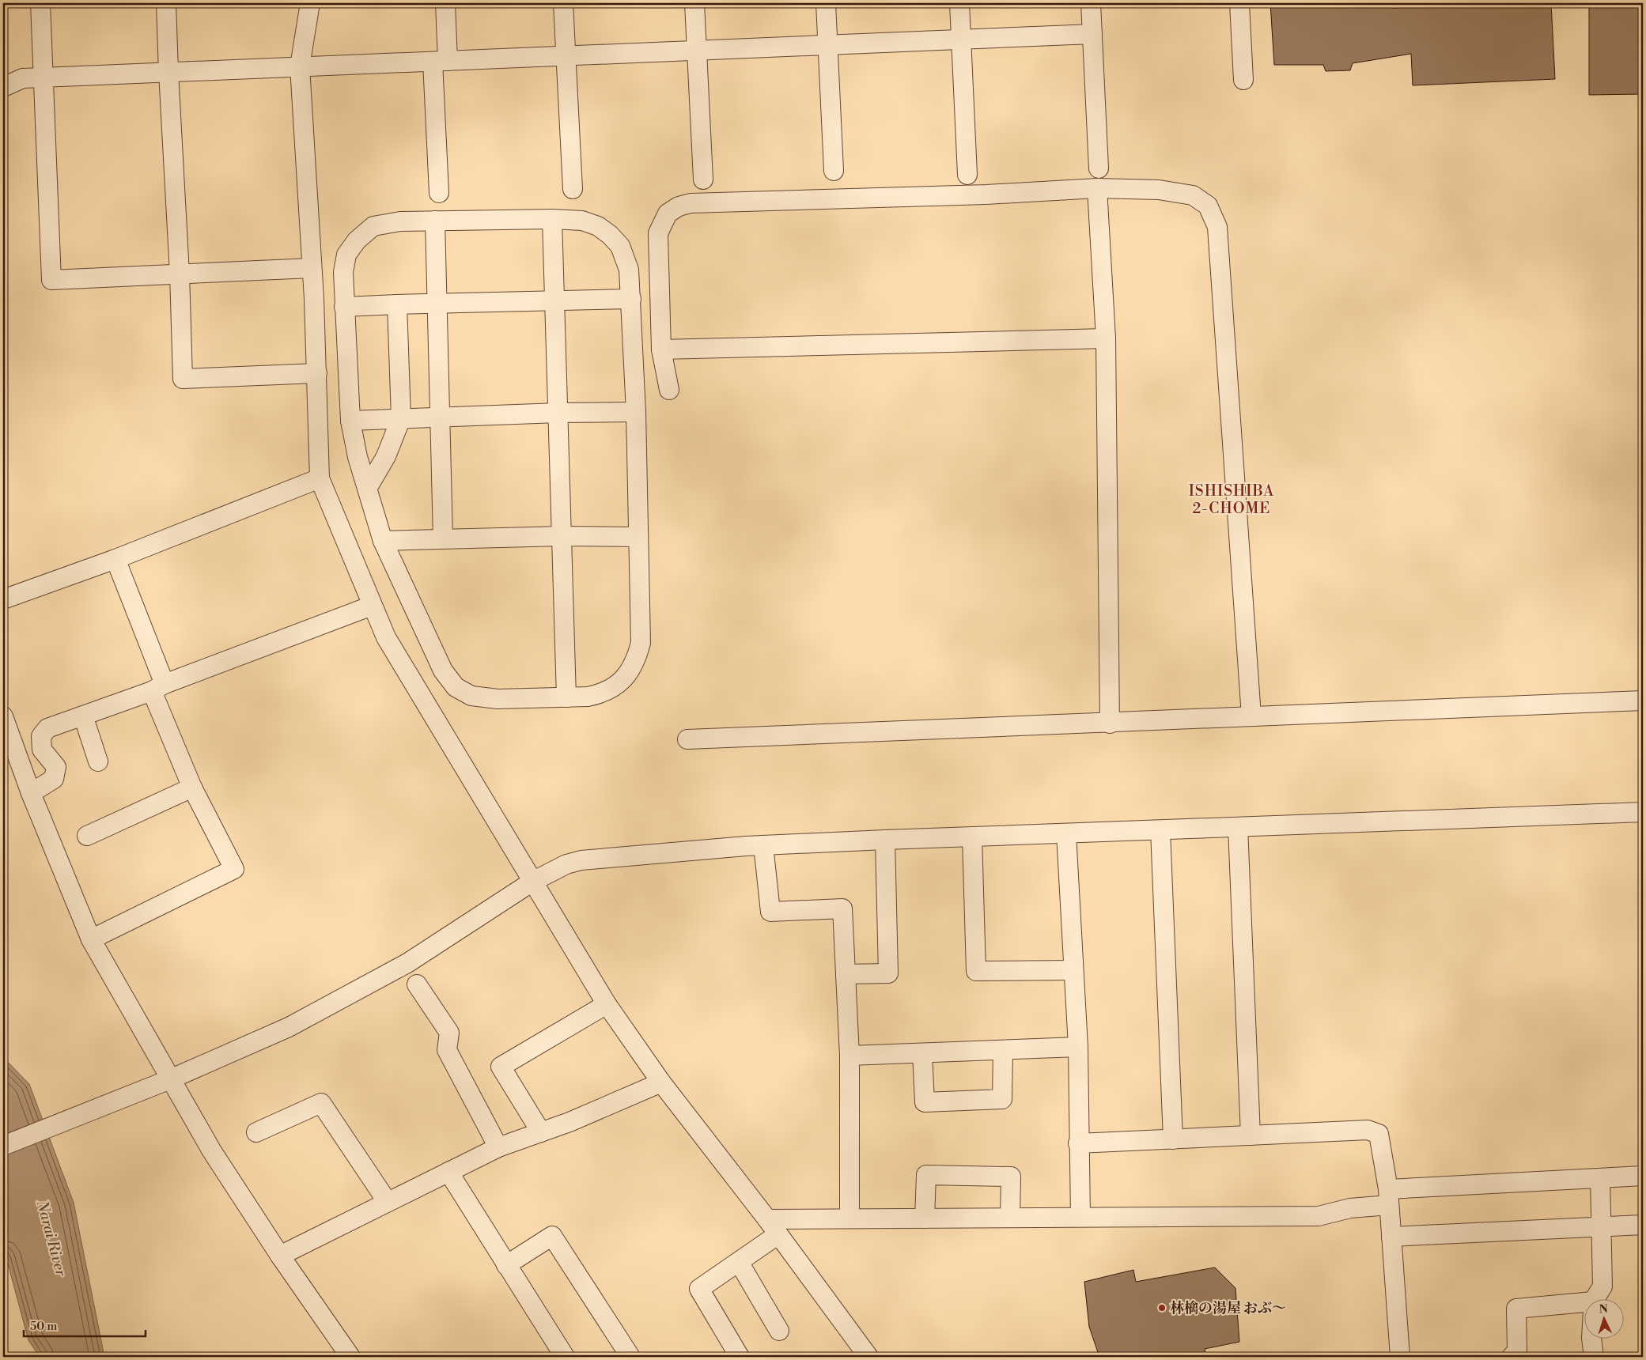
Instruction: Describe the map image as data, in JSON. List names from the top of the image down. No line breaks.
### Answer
{"districts":["ISHISHIBA 2-CHOME"],"water":["Narai River"],"places":["林檎の湯屋 おぶ～"],"scale_bar":"50 m","north":"top"}
